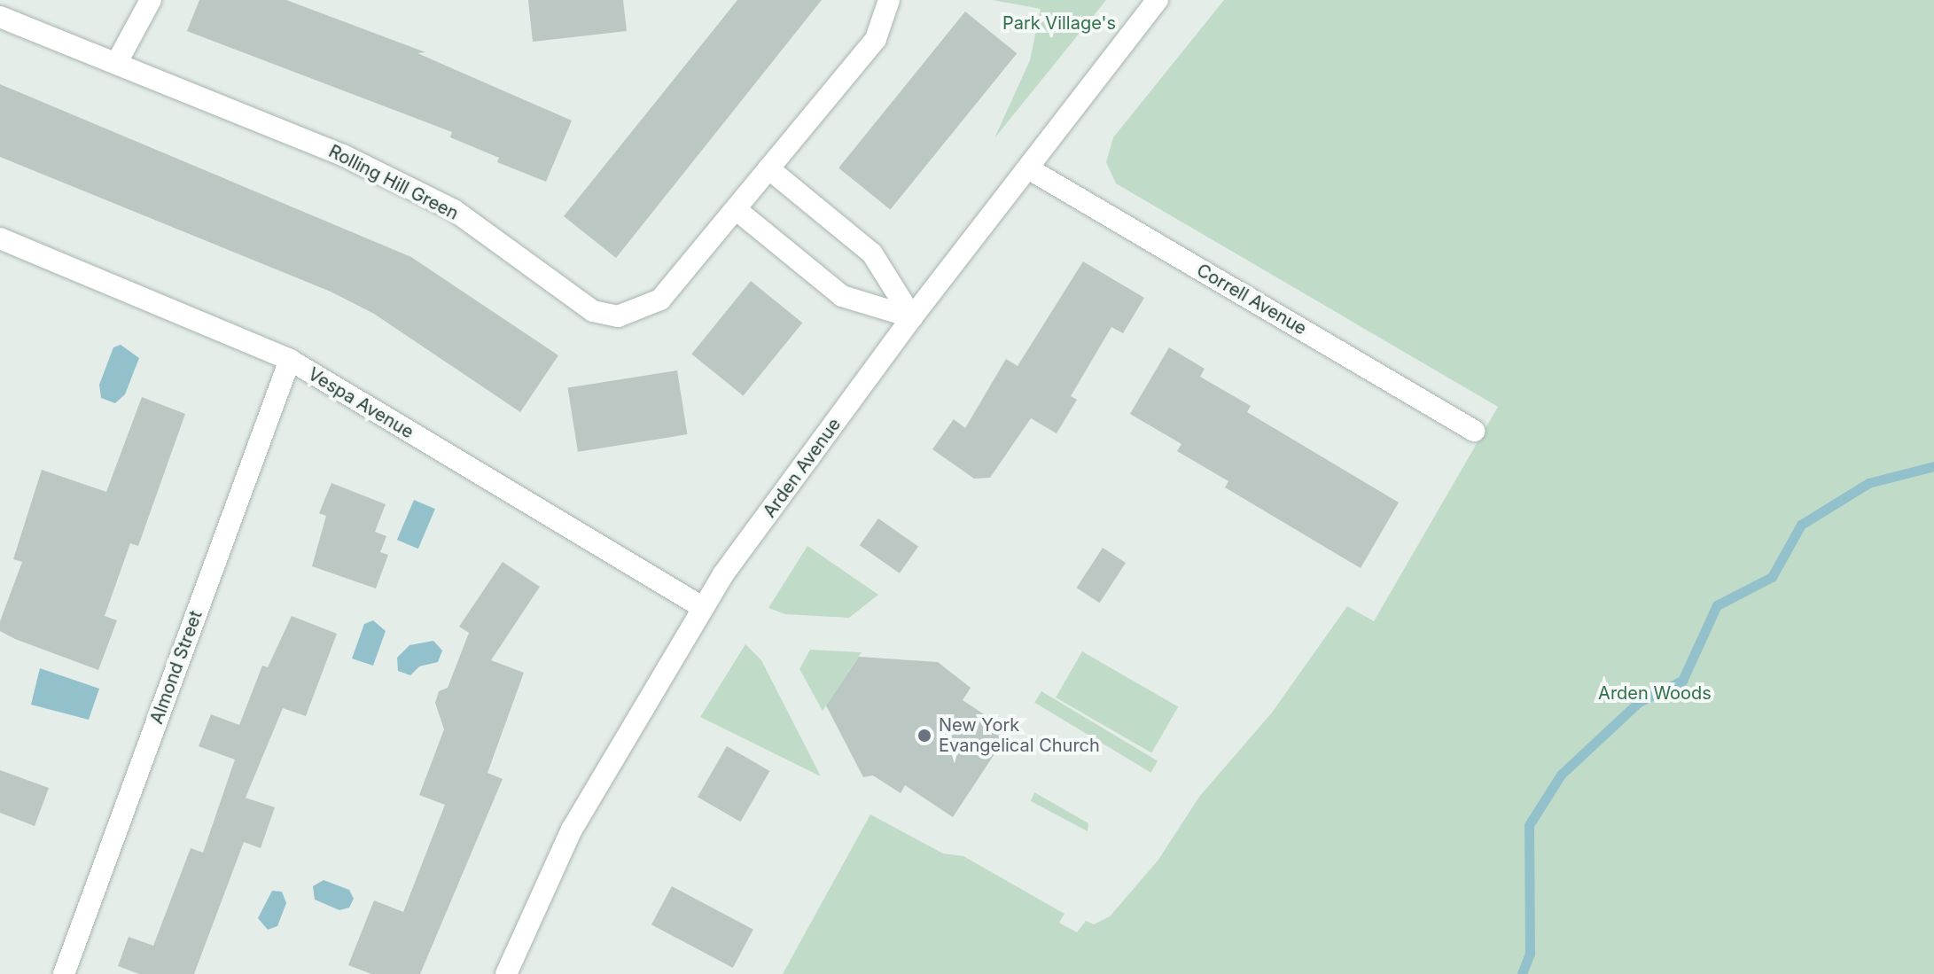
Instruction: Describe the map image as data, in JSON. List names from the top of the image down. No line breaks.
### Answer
{"streets":{"street":["Rolling Hill Green","Correll Avenue","Vespa Avenue","Arden Avenue","Almond Street"]},"crossings":[["Correll Avenue","Arden Avenue"],["Vespa Avenue","Arden Avenue"],["Vespa Avenue","Almond Street"]],"parks":["Park Village's","Arden Woods"],"places":["New York Evangelical Church"]}
